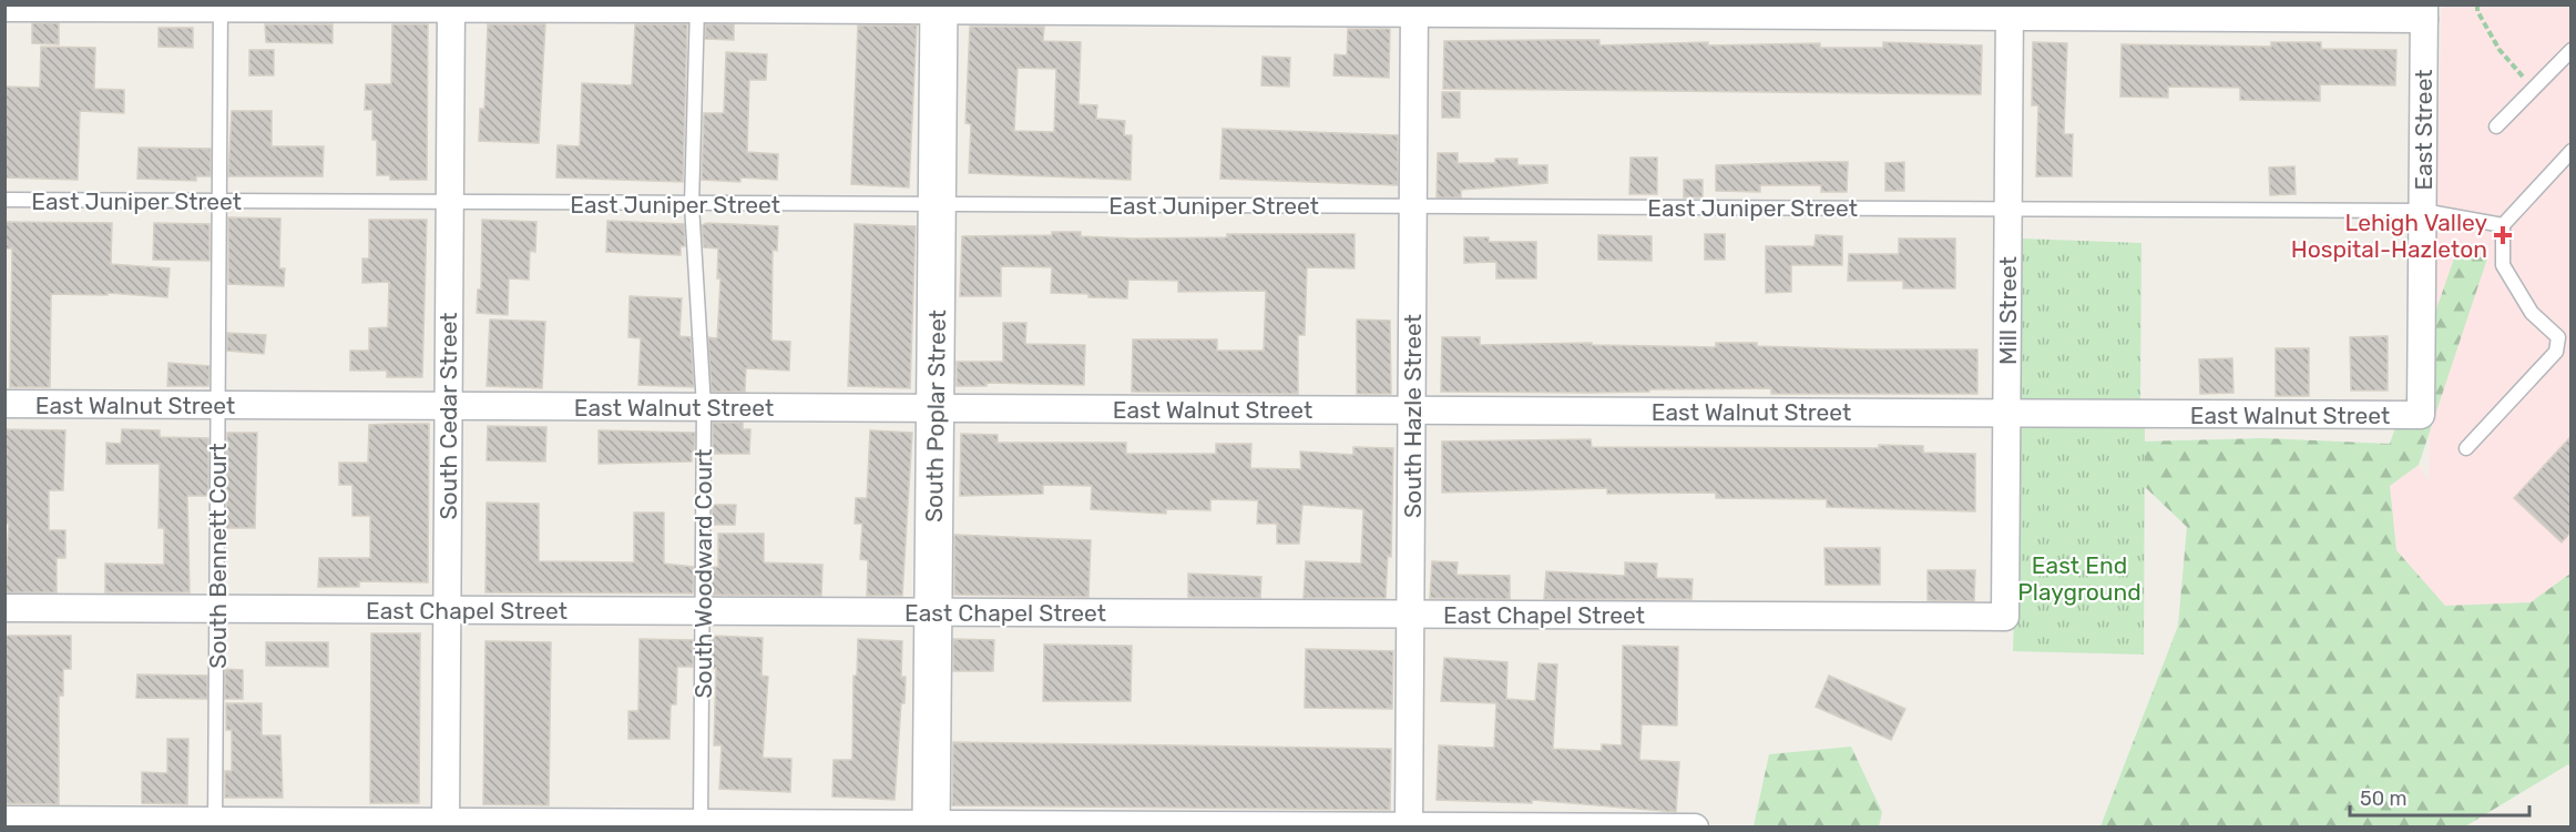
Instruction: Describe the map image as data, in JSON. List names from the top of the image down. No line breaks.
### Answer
{"streets":{"main road":["South Poplar Street"],"street":["East Street","Mill Street","East Walnut Street","South Cedar Street","South Hazle Street","East Chapel Street"],"lane":["East Juniper Street","South Bennett Court","South Woodward Court"]},"crossings":[["East Street","East Juniper Street"],["East Street","East Walnut Street"],["East Juniper Street","Mill Street"],["East Juniper Street","South Cedar Street"],["East Juniper Street","South Poplar Street"],["East Juniper Street","South Hazle Street"],["East Juniper Street","South Bennett Court"],["East Juniper Street","South Woodward Court"],["Mill Street","East Walnut Street"],["Mill Street","East Chapel Street"],["East Walnut Street","South Cedar Street"],["East Walnut Street","South Poplar Street"],["East Walnut Street","South Hazle Street"],["East Walnut Street","South Bennett Court"],["East Walnut Street","South Woodward Court"],["South Cedar Street","East Chapel Street"],["South Poplar Street","East Chapel Street"],["South Hazle Street","East Chapel Street"],["South Bennett Court","East Chapel Street"],["South Woodward Court","East Chapel Street"]],"parks":["East End Playground"],"places":{"health":["Lehigh Valley Hospital-Hazleton"]},"scale_bar":"50 m"}
